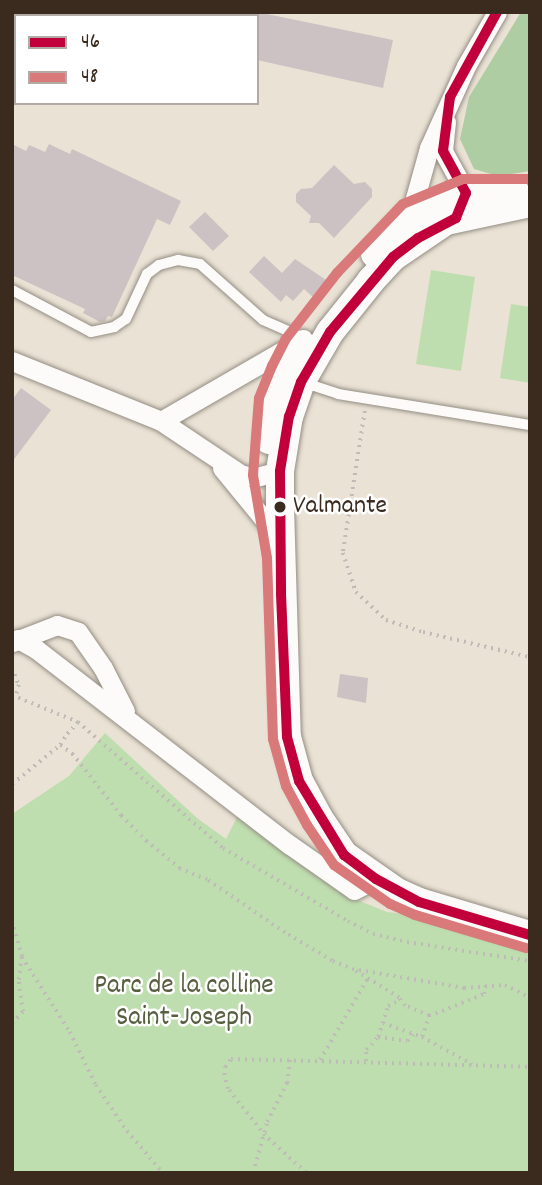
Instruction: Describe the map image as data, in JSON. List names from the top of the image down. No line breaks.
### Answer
{"parks":["Parc de la colline Saint-Joseph"],"places":["Valmante"],"lines":["transit line 46","transit line 48"],"legend":["46","48"]}
